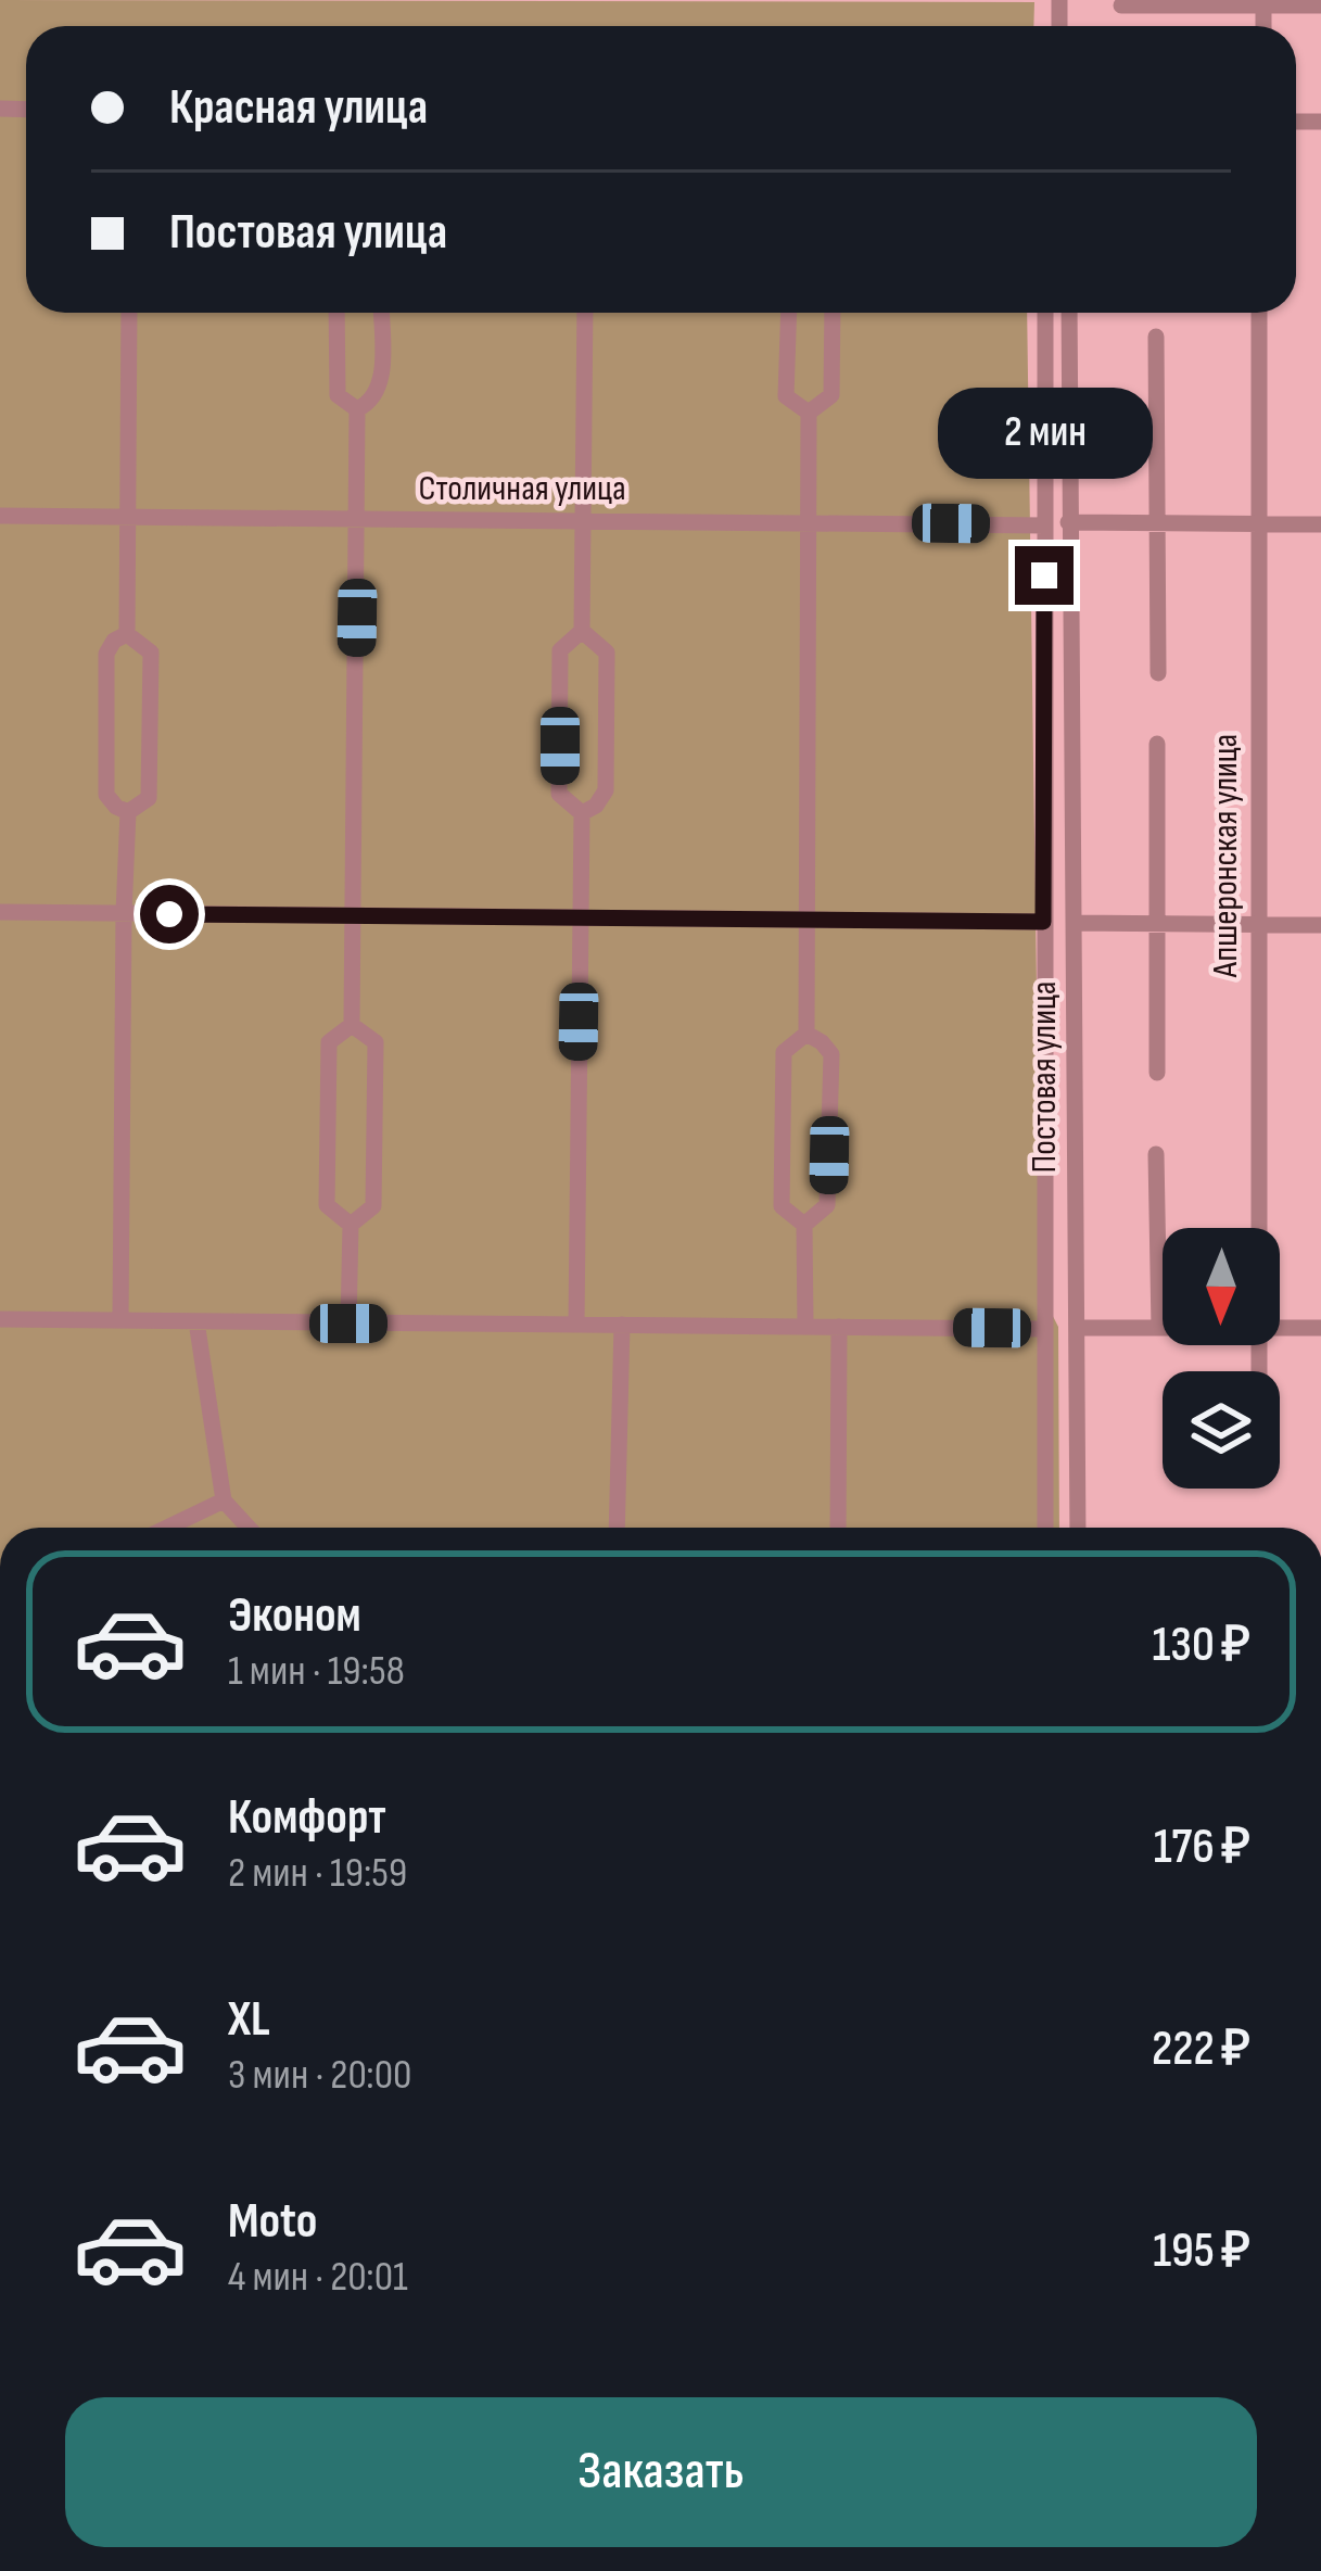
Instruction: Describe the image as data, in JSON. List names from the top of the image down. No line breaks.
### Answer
{"streets":{"street":["Столичная улица","Апшеронская улица","Постовая улица"]},"crossings":[["Столичная улица","Постовая улица"]],"north":"bottom","page":{"banner":["Красная улица","Постовая улица"],"bubble":"2 мин","list":[{"name":"Эконом","note":"1 мин · 19:58","value":"130 ₽"},{"name":"Комфорт","note":"2 мин · 19:59","value":"176 ₽"},{"name":"XL","note":"3 мин · 20:00","value":"222 ₽"},{"name":"Moto","note":"4 мин · 20:01","value":"195 ₽"}],"buttons":"Заказать"}}
